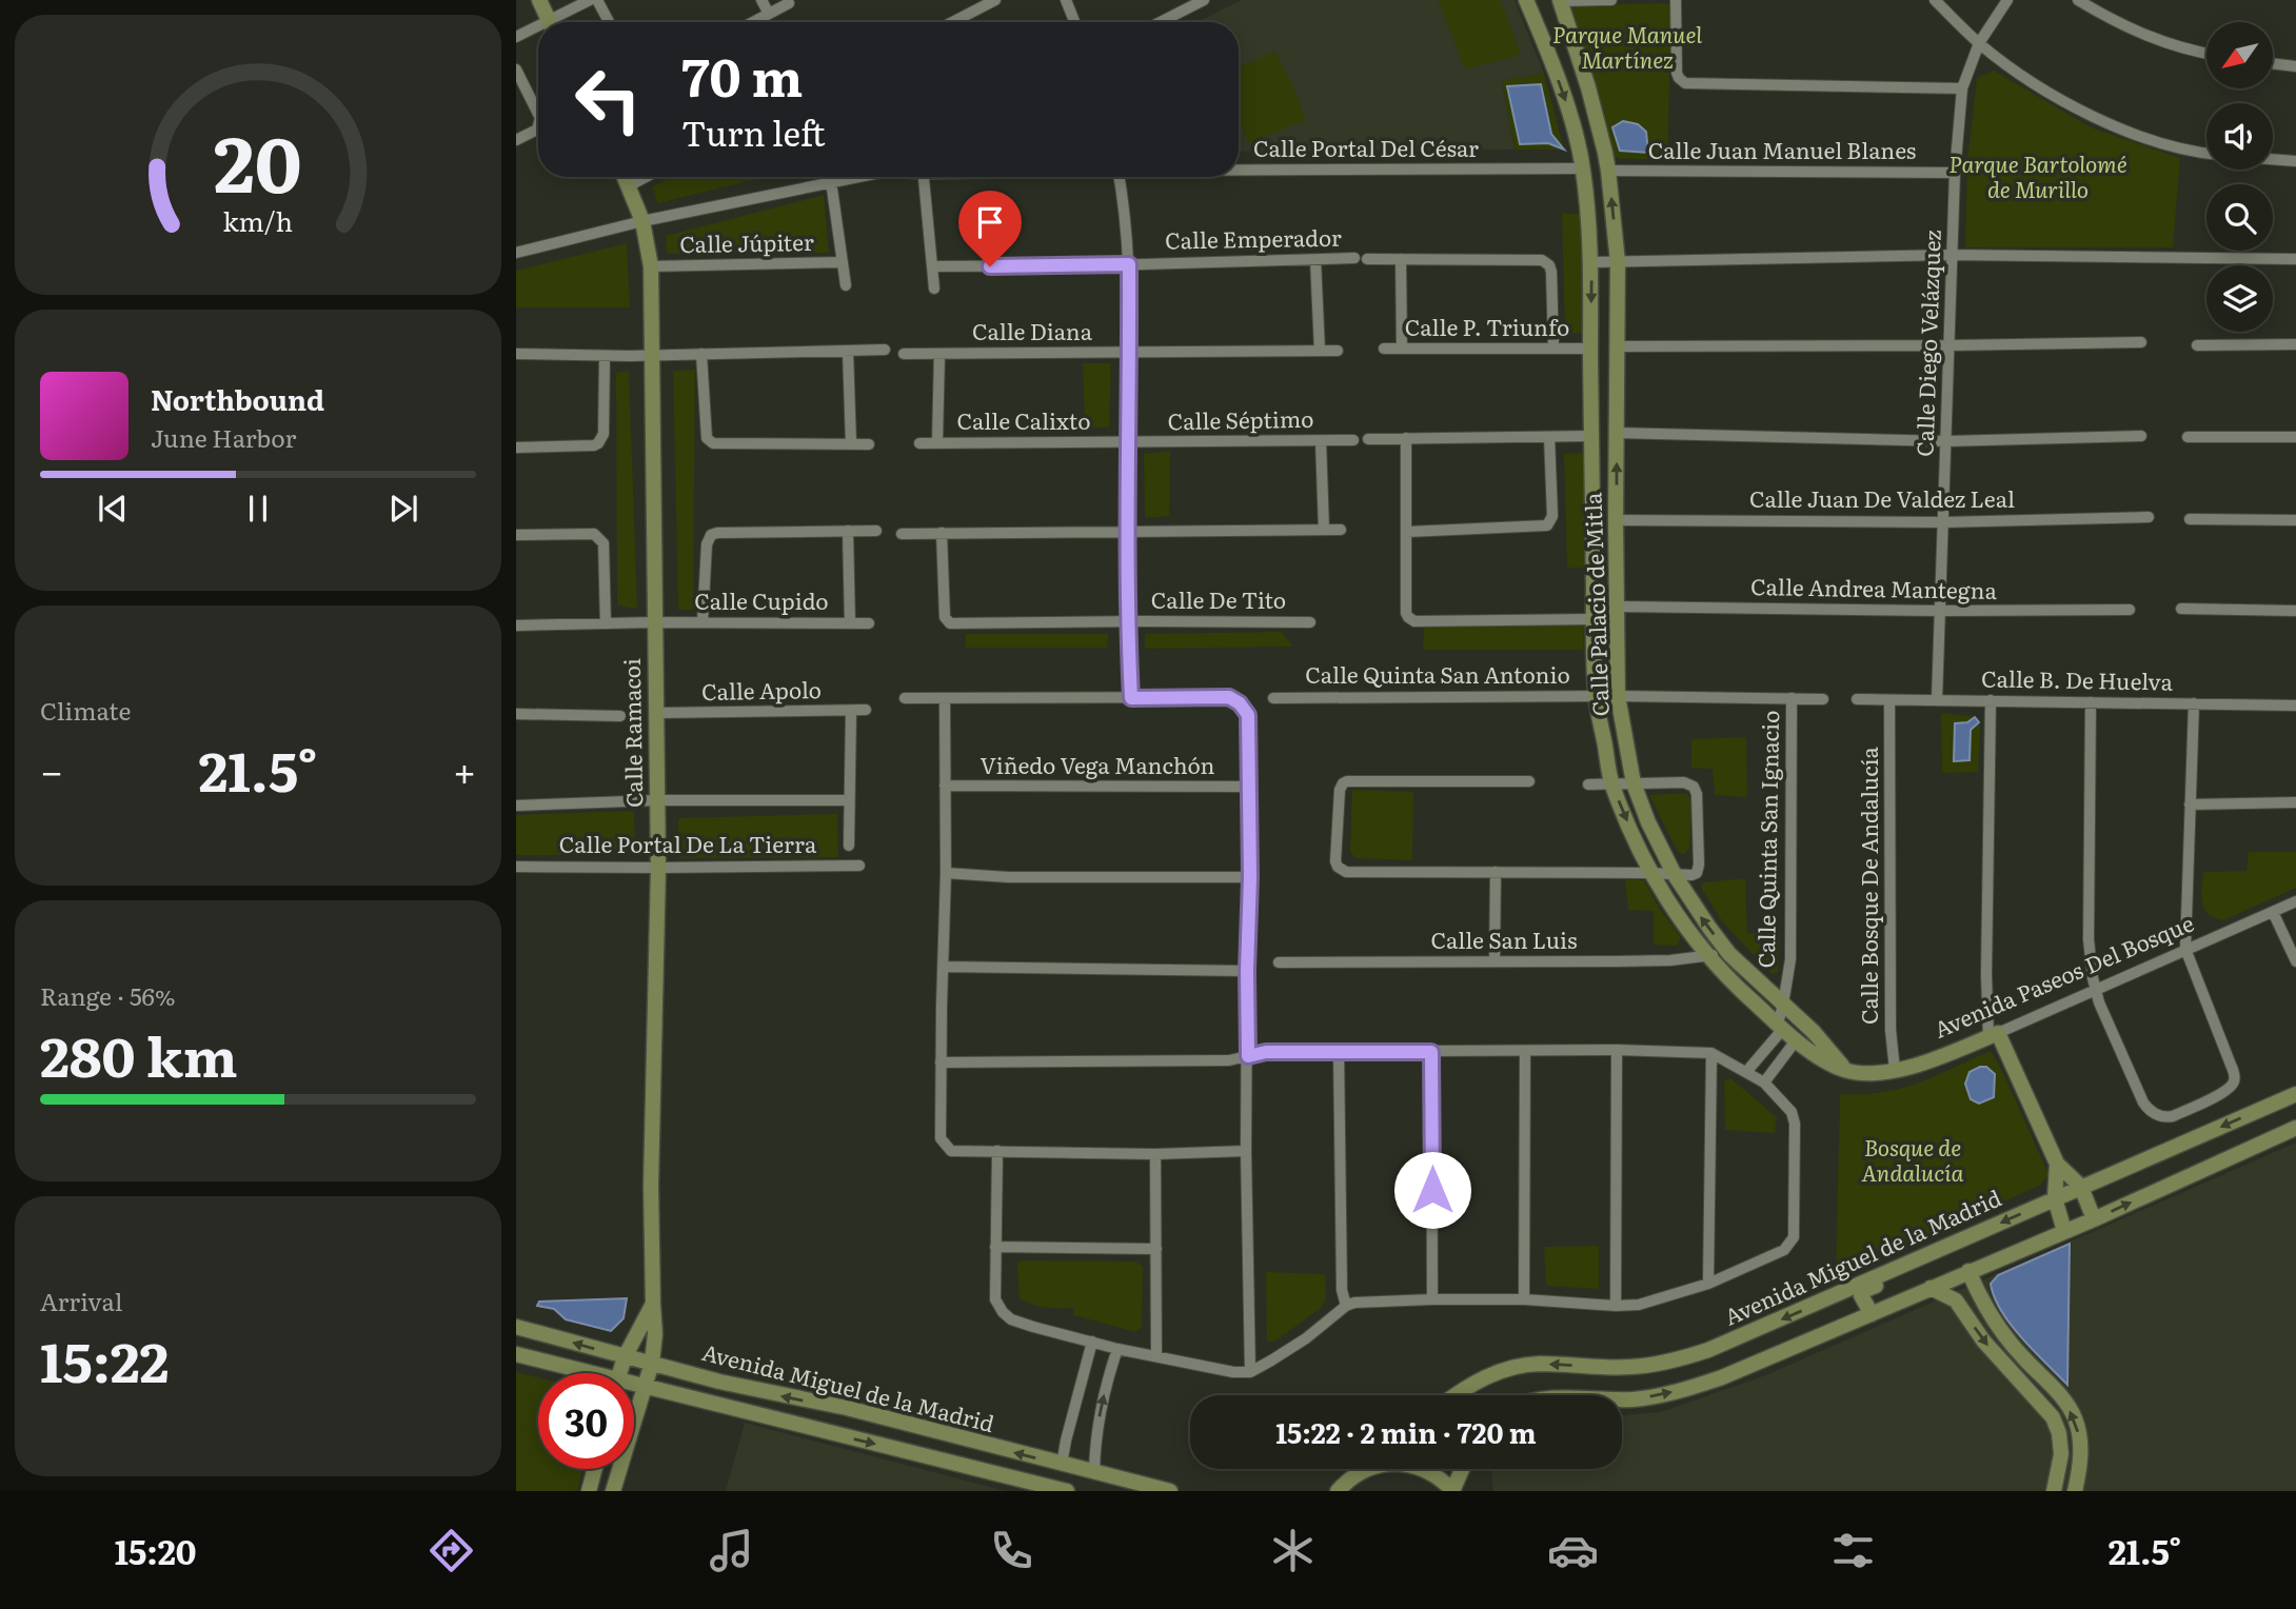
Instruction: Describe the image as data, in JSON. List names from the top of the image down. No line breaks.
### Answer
{"streets":{"main road":["Calle Palacio de Mitla","Calle Ramacoi","Avenida Paseos Del Bosque","Avenida Miguel de la Madrid"],"street":["Calle Portal Del César","Calle Juan Manuel Blanes","Calle Emperador","Calle Júpiter","Calle P. Triunfo","Calle Diana","Calle Diego Velázquez","Calle Séptimo","Calle Calixto","Calle Juan De Valdez Leal","Calle Andrea Mantegna","Calle De Tito","Calle Cupido","Calle Quinta San Antonio","Calle B. De Huelva","Calle Apolo","Viñedo Vega Manchón","Calle Quinta San Ignacio","Calle Portal De La Tierra","Calle Bosque De Andalucía","Calle San Luis"]},"crossings":[["Calle Portal Del César","Calle Palacio de Mitla"],["Calle Juan Manuel Blanes","Calle Diego Velázquez"],["Calle Juan Manuel Blanes","Calle Palacio de Mitla"],["Calle Emperador","Calle P. Triunfo"],["Calle Júpiter","Calle Ramacoi"],["Calle P. Triunfo","Calle Palacio de Mitla"],["Calle Diego Velázquez","Calle Juan De Valdez Leal"],["Calle Diego Velázquez","Calle Andrea Mantegna"],["Calle Diego Velázquez","Calle B. De Huelva"],["Calle Séptimo","Calle Calixto"],["Calle Juan De Valdez Leal","Calle Palacio de Mitla"],["Calle Andrea Mantegna","Calle Palacio de Mitla"],["Calle Cupido","Calle Ramacoi"],["Calle Palacio de Mitla","Calle Quinta San Antonio"],["Calle Palacio de Mitla","Calle Quinta San Ignacio"],["Calle Palacio de Mitla","Calle San Luis"],["Calle Palacio de Mitla","Avenida Paseos Del Bosque"],["Calle Quinta San Antonio","Calle Quinta San Ignacio"],["Calle B. De Huelva","Calle Bosque De Andalucía"],["Calle Apolo","Calle Ramacoi"],["Calle Apolo","Calle Portal De La Tierra"],["Calle Ramacoi","Calle Portal De La Tierra"],["Calle Ramacoi","Avenida Miguel de la Madrid"],["Calle Bosque De Andalucía","Avenida Paseos Del Bosque"]],"parks":["Parque Manuel Martínez","Parque Bartolomé de Murillo","Bosque de Andalucía"],"north":"bottom left","page":{"turn":["70 m","Turn left"],"song":["Northbound","June Harbor"],"tile":["Climate",["Range · 56%","280 km"],["Arrival","15:22"]],"heat":["−","21.5°","+"],"limit":"30","trip":"15:22 · 2 min · 720 m","tabs":["15:20","21.5°"],"gauge":["20","km/h"]}}
